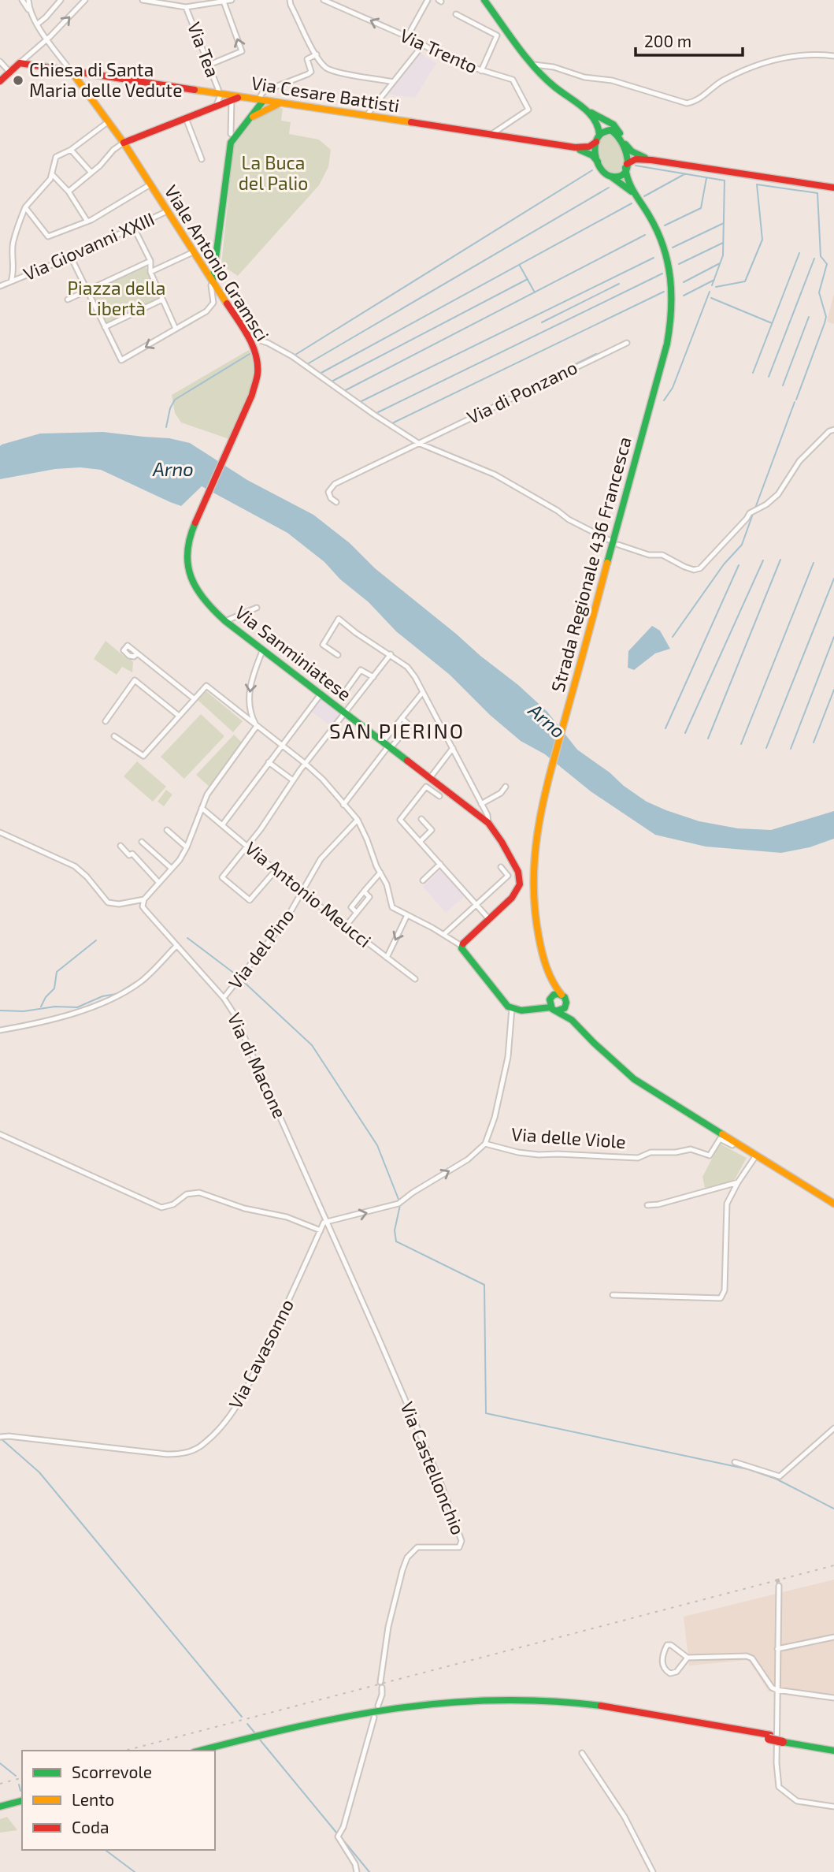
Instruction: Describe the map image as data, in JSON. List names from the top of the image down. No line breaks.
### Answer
{"streets":{"main road":["Via Cesare Battisti","Viale Antonio Gramsci","Strada Regionale 436 Francesca","Via Sanminiatese"],"street":["Via Tea","Via Trento","Via Giovanni XXIII","Via di Ponzano","Via Antonio Meucci","Via del Pino","Via di Macone","Via delle Viole","Via Cavasonno","Via Castellonchio"]},"crossings":[["Via Tea","Via Cesare Battisti"],["Via Trento","Via Cesare Battisti"],["Via Cesare Battisti","Viale Antonio Gramsci"],["Via Giovanni XXIII","Viale Antonio Gramsci"],["Viale Antonio Gramsci","Via Sanminiatese"],["Strada Regionale 436 Francesca","Via delle Viole"],["Via Antonio Meucci","Via del Pino"],["Via del Pino","Via di Macone"],["Via di Macone","Via delle Viole"],["Via di Macone","Via Cavasonno"],["Via di Macone","Via Castellonchio"],["Via delle Viole","Via Cavasonno"],["Via delle Viole","Via Castellonchio"],["Via Cavasonno","Via Castellonchio"]],"districts":["SAN PIERINO"],"water":["Arno"],"parks":["La Buca del Palio","Piazza della Libertà"],"places":["Chiesa di Santa Maria delle Vedute"],"legend":["Scorrevole","Lento","Coda"],"scale_bar":"200 m"}
